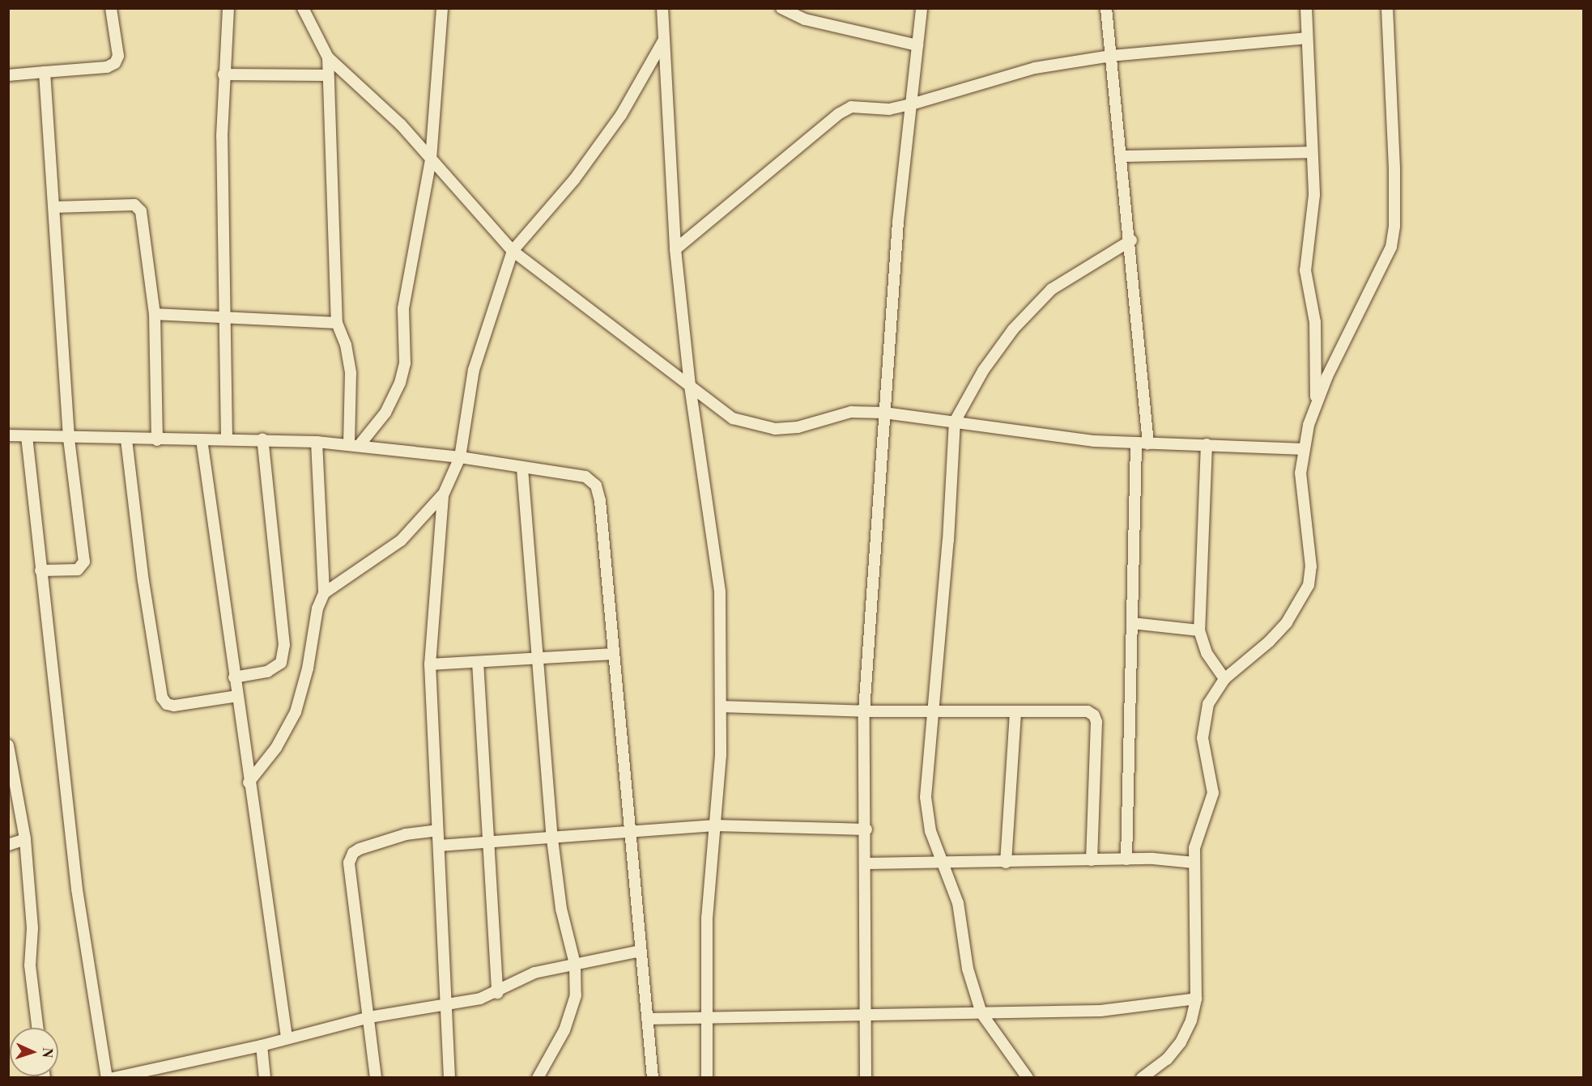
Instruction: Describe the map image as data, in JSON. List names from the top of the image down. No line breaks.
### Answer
{"north":"right"}
